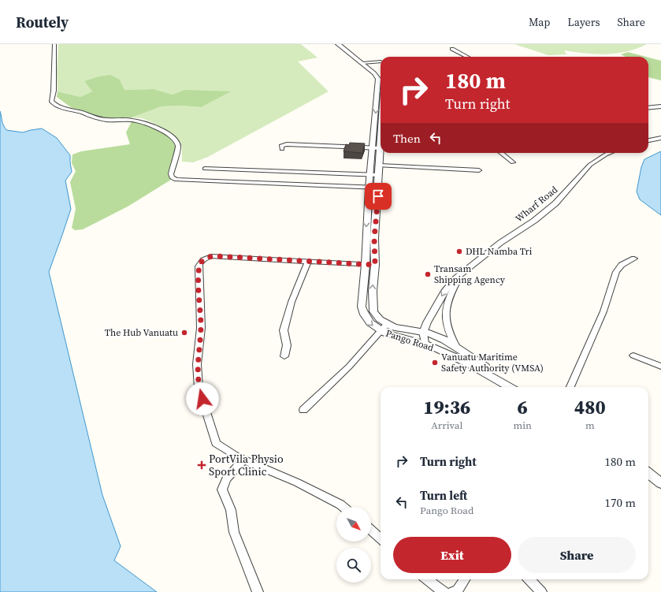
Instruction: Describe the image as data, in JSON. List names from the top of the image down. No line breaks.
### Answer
{"streets":{"street":["Wharf Road","Pango Road"]},"crossings":[["Wharf Road","Pango Road"]],"places":{"other":["DHL Namba Tri","Transam Shipping Agency","The Hub Vanuatu","Vanuatu Maritime Safety Authority (VMSA)"],"health":["PortVila Physio Sport Clinic"]},"north":"bottom right","page":{"header":"Routely","nav":["Map","Layers","Share"],"turn":["180 m","Turn right"],"then":"Then","eta":["19:36","Arrival","6","min","480","m"],"list":[{"name":"Turn right","value":"180 m"},{"name":"Turn left","note":"Pango Road","value":"170 m"}],"buttons":["Exit","Share"]}}
